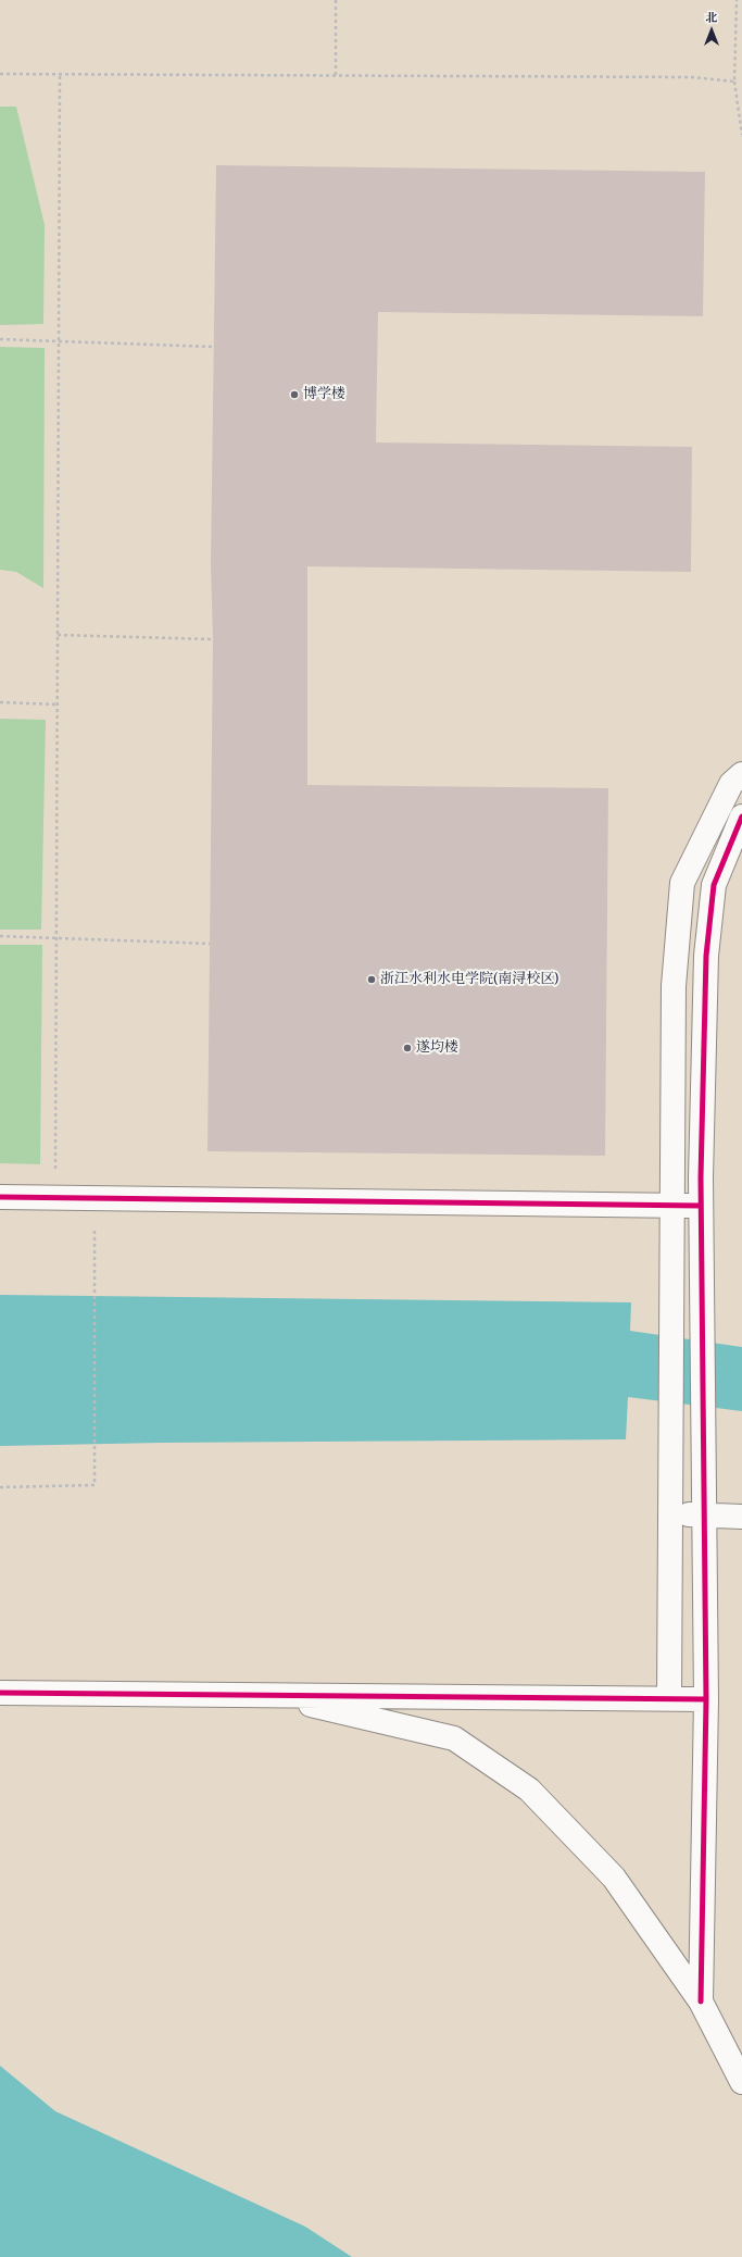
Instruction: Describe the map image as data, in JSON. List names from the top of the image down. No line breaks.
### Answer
{"places":["博学楼","浙江水利水电学院(南浔校区)","遂均楼"],"north":"top"}
